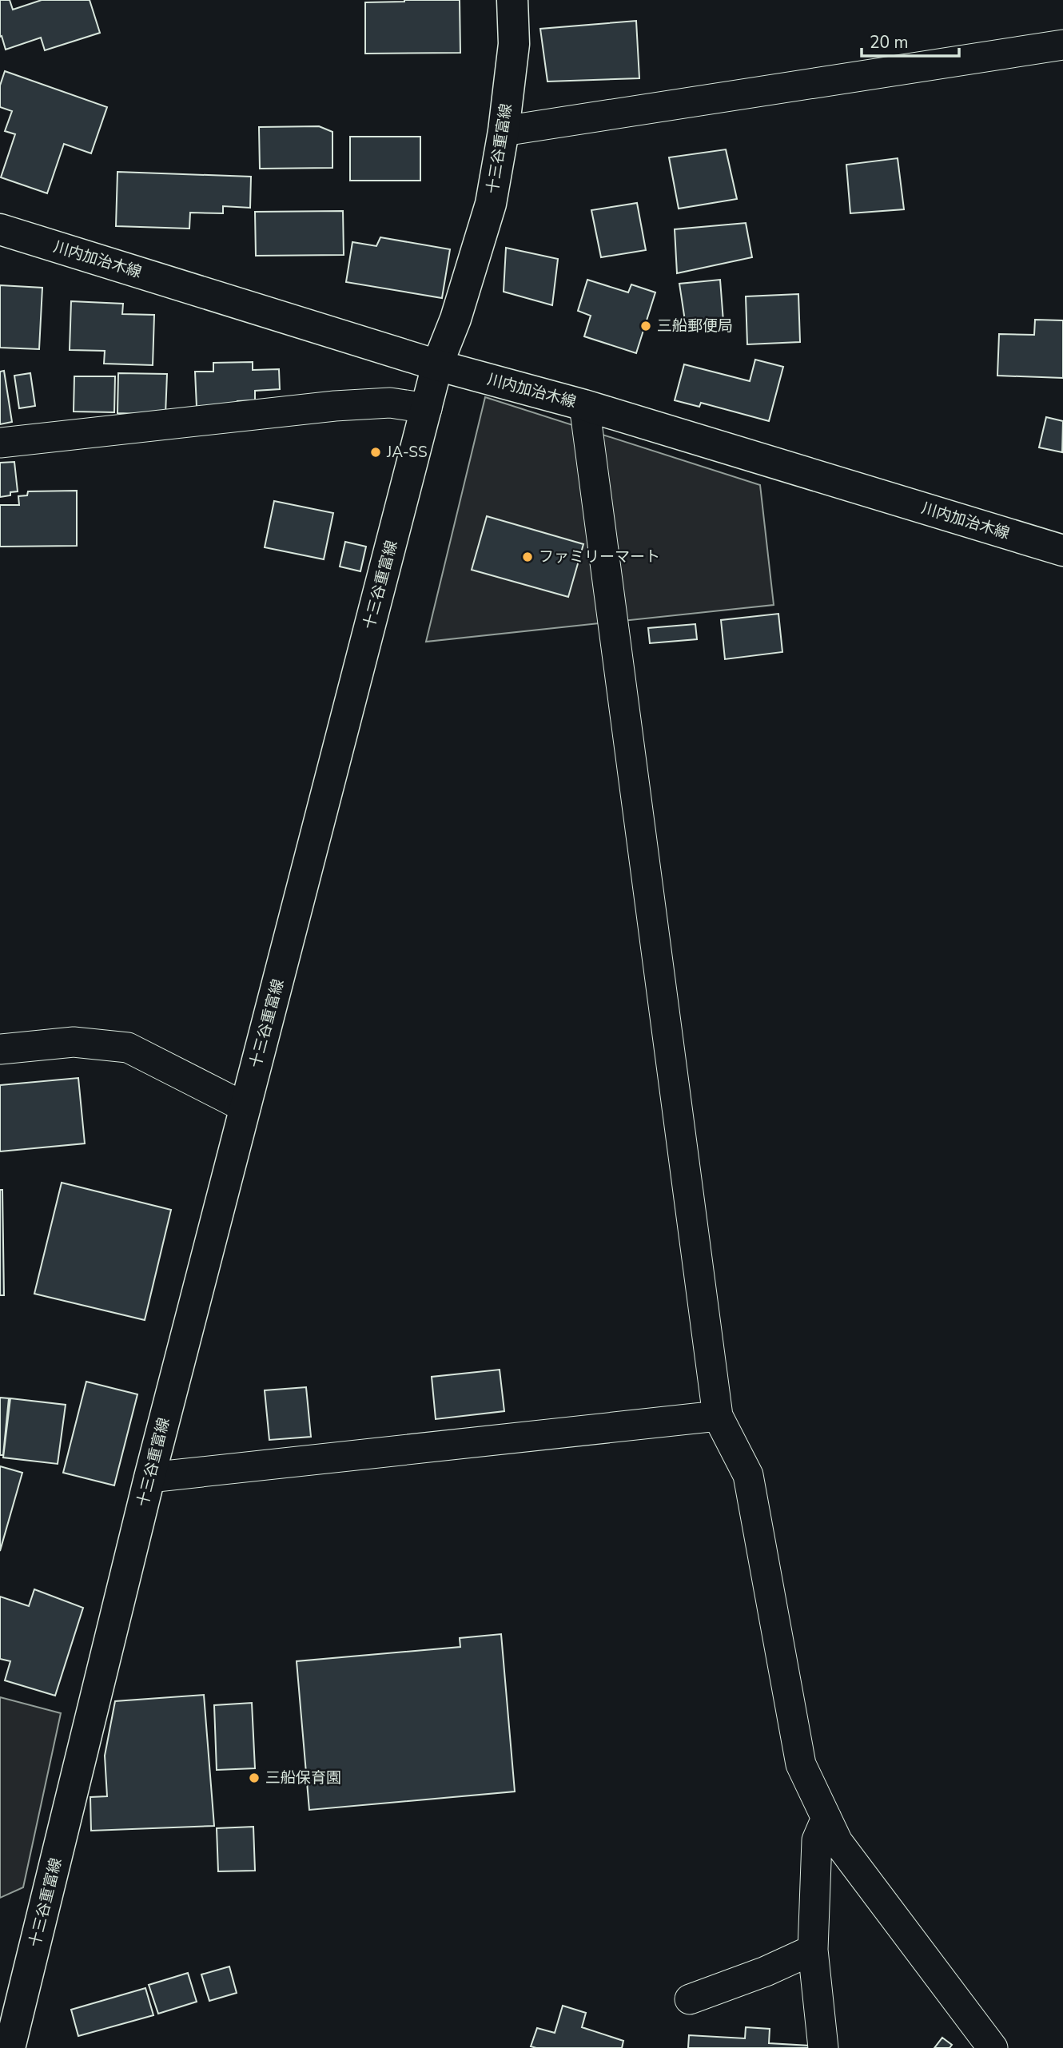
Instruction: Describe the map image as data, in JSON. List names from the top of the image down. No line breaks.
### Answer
{"streets":{"main road":["十三谷重富線","川内加治木線"]},"crossings":[["十三谷重富線","川内加治木線"]],"places":["三船郵便局","JA-SS","ファミリーマート","三船保育園"],"scale_bar":"20 m"}
